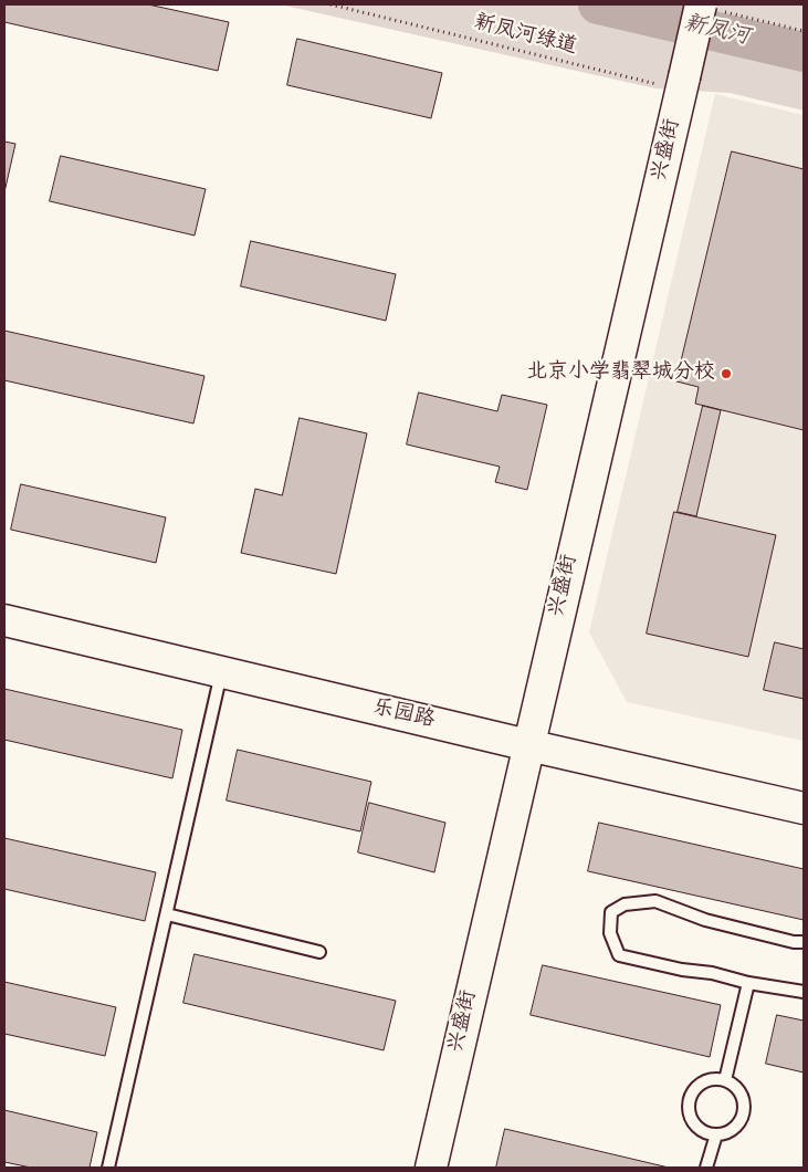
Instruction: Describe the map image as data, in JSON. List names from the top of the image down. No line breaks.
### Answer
{"streets":{"street":["兴盛街","乐园路"],"path":["新凤河绿道"]},"crossings":[["新凤河绿道","兴盛街"],["兴盛街","乐园路"]],"water":["新凤河"],"places":["北京小学翡翠城分校"]}
